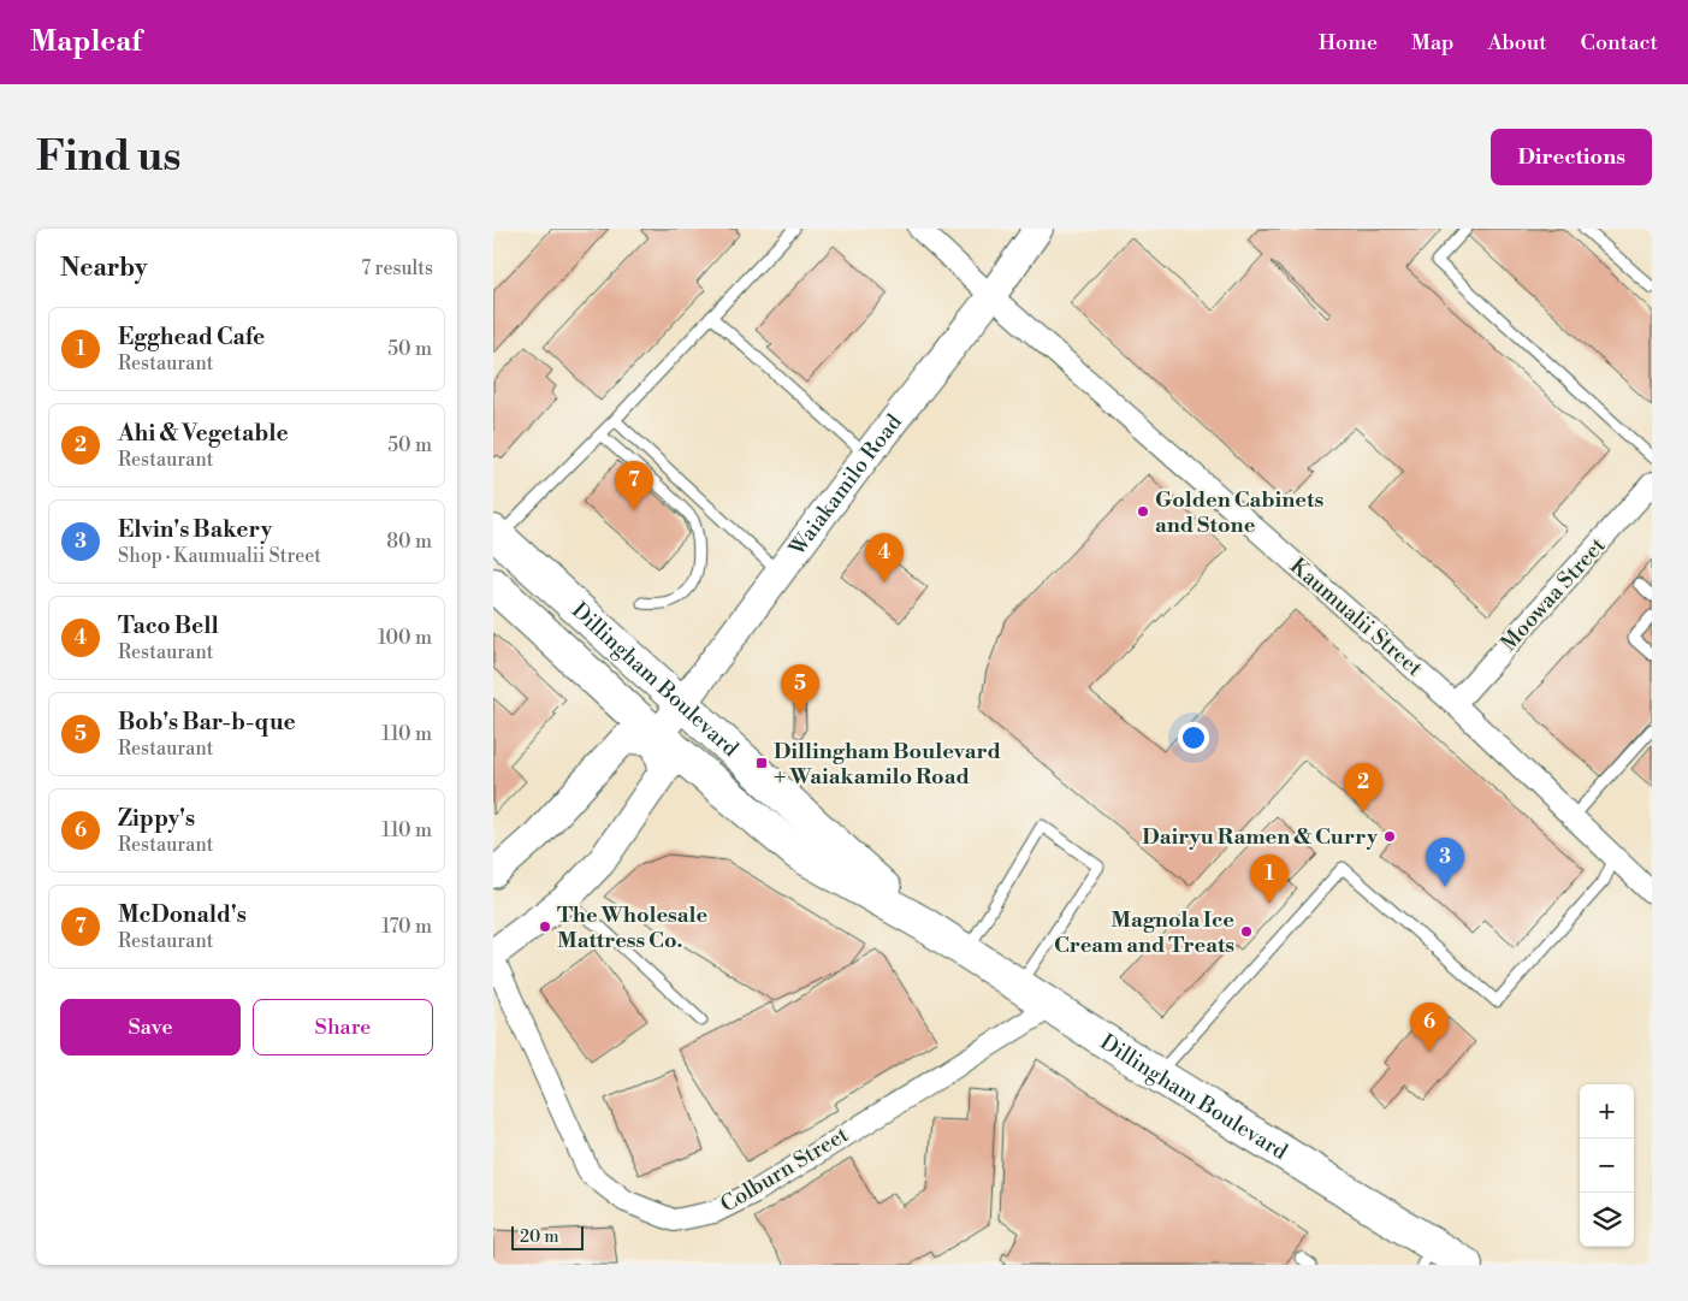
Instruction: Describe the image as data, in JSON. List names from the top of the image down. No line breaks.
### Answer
{"streets":{"main road":["Waiakamilo Road","Dillingham Boulevard"],"street":["Moowaa Street","Kaumualii Street","Colburn Street"]},"crossings":[["Waiakamilo Road","Kaumualii Street"],["Waiakamilo Road","Dillingham Boulevard"],["Moowaa Street","Kaumualii Street"],["Dillingham Boulevard","Colburn Street"]],"places":{"other":["Golden Cabinets and Stone","Dairyu Ramen & Curry","The Wholesale Mattress Co.","Magnola Ice Cream and Treats"],"transit":["Dillingham Boulevard + Waiakamilo Road"]},"scale_bar":"20 m","page":{"header":"Mapleaf","nav":["Home","Map","About","Contact"],"buttons":["Directions",["Save","Share"]],"title":"Find us","heading":["Nearby","7 results"],"list":[{"mark":"1","name":"Egghead Cafe","note":"Restaurant","value":"50 m"},{"mark":"2","name":"Ahi & Vegetable","note":"Restaurant","value":"50 m"},{"mark":"3","name":"Elvin's Bakery","note":"Shop · Kaumualii Street","value":"80 m"},{"mark":"4","name":"Taco Bell","note":"Restaurant","value":"100 m"},{"mark":"5","name":"Bob's Bar-b-que","note":"Restaurant","value":"110 m"},{"mark":"6","name":"Zippy's","note":"Restaurant","value":"110 m"},{"mark":"7","name":"McDonald's","note":"Restaurant","value":"170 m"}],"pins":["7","4","5","2","3","1","6"],"map_buttons":["+","−"],"scale":"20 m"}}
